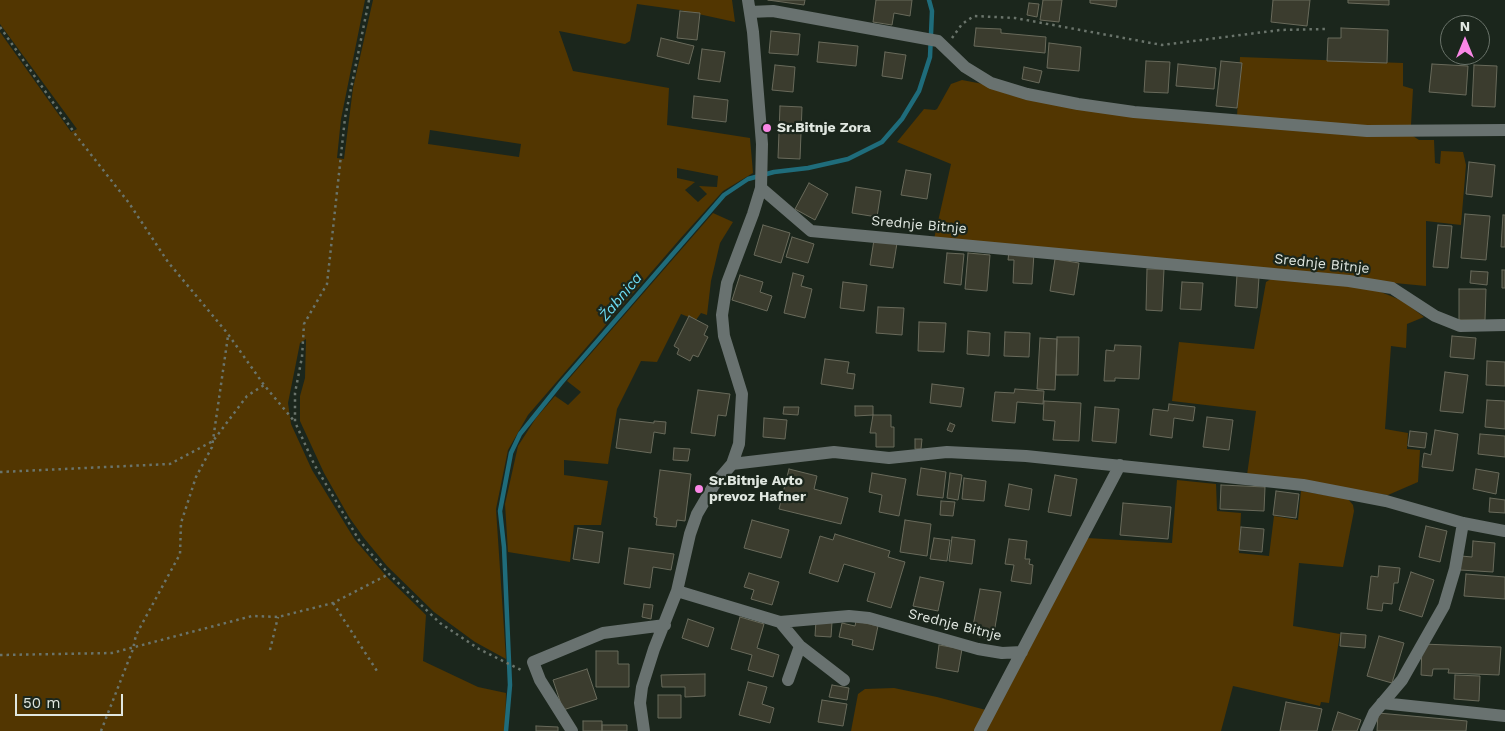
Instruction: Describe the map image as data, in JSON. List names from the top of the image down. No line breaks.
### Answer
{"streets":{"street":["Srednje Bitnje"]},"water":["Žabnica"],"places":["Sr.Bitnje Zora","Sr.Bitnje Avto prevoz Hafner"],"scale_bar":"50 m","north":"top"}
